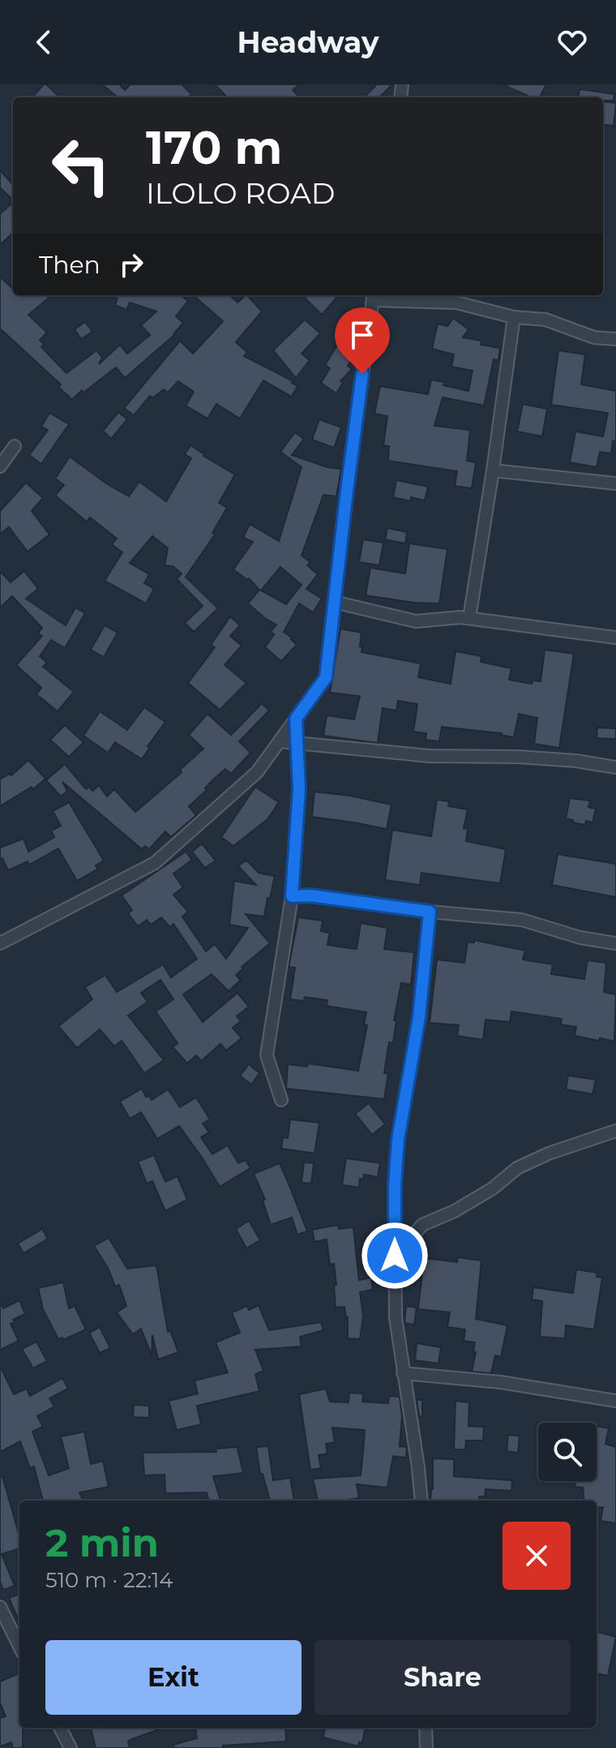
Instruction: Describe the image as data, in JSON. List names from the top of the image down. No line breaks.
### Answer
{"page":{"header":"Headway","turn":["170 m","ILOLO ROAD"],"then":"Then","heading":["2 min","510 m · 22:14"],"buttons":["Exit","Share"]}}
